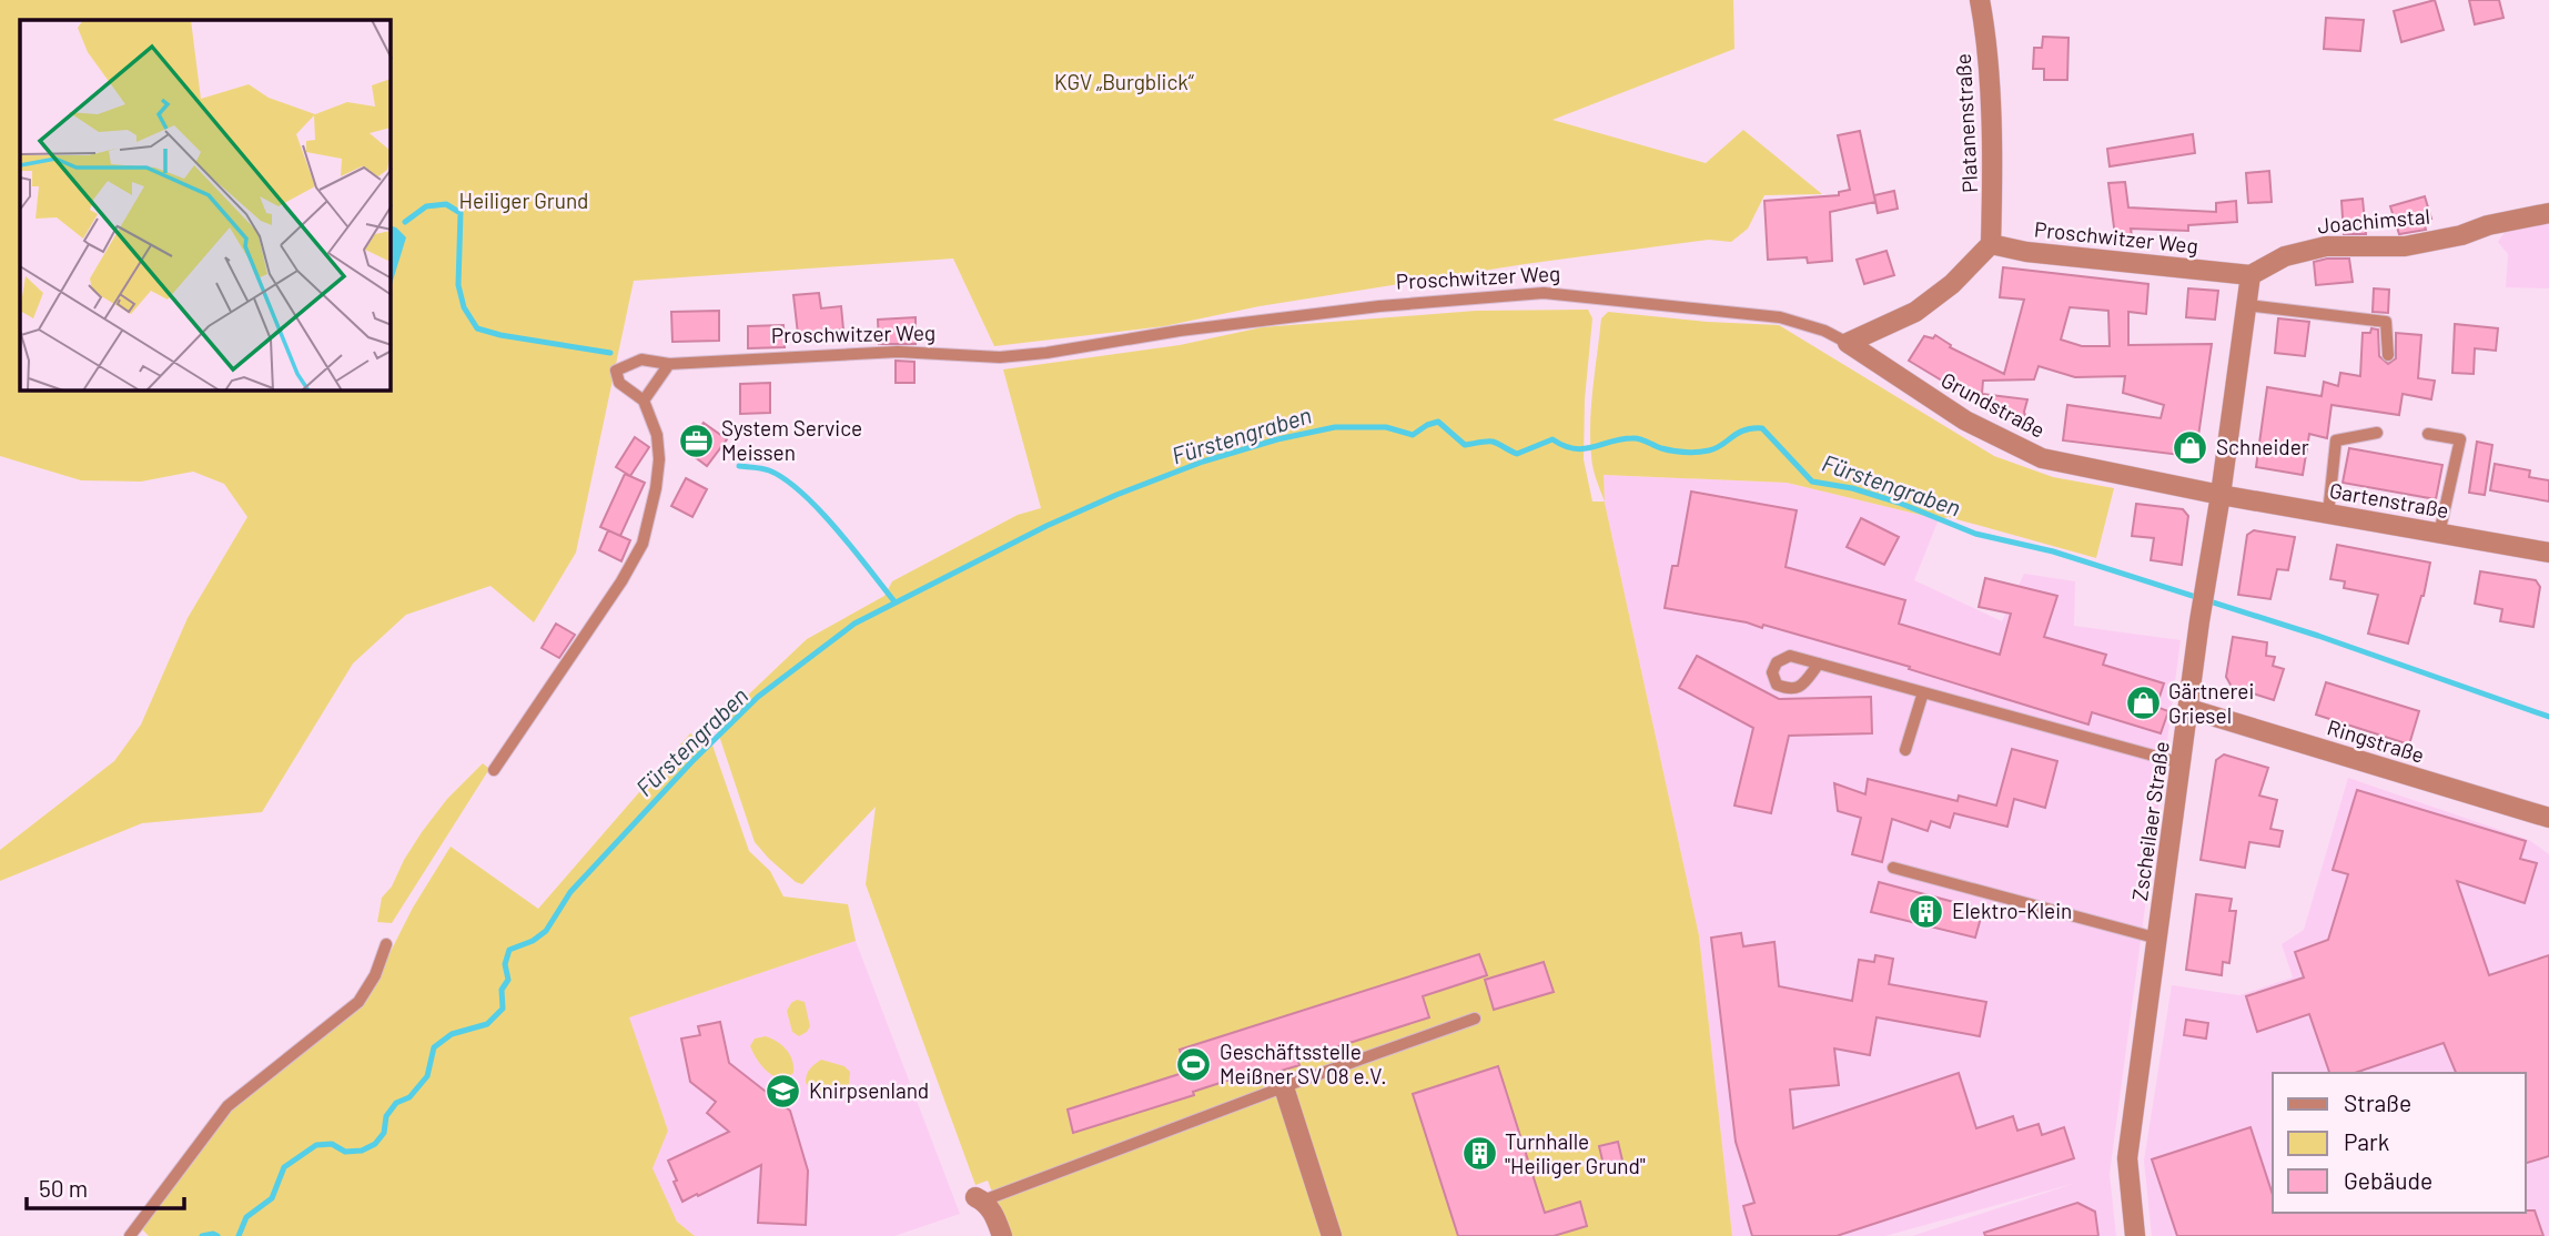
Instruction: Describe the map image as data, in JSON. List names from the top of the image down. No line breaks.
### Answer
{"streets":{"street":["Platanenstraße","Joachimstal","Proschwitzer Weg","Grundstraße","Gartenstraße","Ringstraße","Zscheilaer Straße"]},"crossings":[["Platanenstraße","Proschwitzer Weg"],["Joachimstal","Proschwitzer Weg"],["Joachimstal","Zscheilaer Straße"],["Proschwitzer Weg","Grundstraße"],["Proschwitzer Weg","Zscheilaer Straße"],["Grundstraße","Gartenstraße"],["Grundstraße","Zscheilaer Straße"],["Gartenstraße","Zscheilaer Straße"],["Ringstraße","Zscheilaer Straße"]],"water":["Fürstengraben"],"parks":["KGV „Burgblick“","Heiliger Grund"],"places":{"office":["System Service Meissen"],"shop":["Schneider","Gärtnerei Griesel"],"building":["Elektro-Klein","Turnhalle \"Heiliger Grund\""],"sports":["Geschäftsstelle Meißner SV 08 e.V."],"school or university":["Knirpsenland"]},"legend":["Straße","Park","Gebäude"],"scale_bar":"50 m"}
